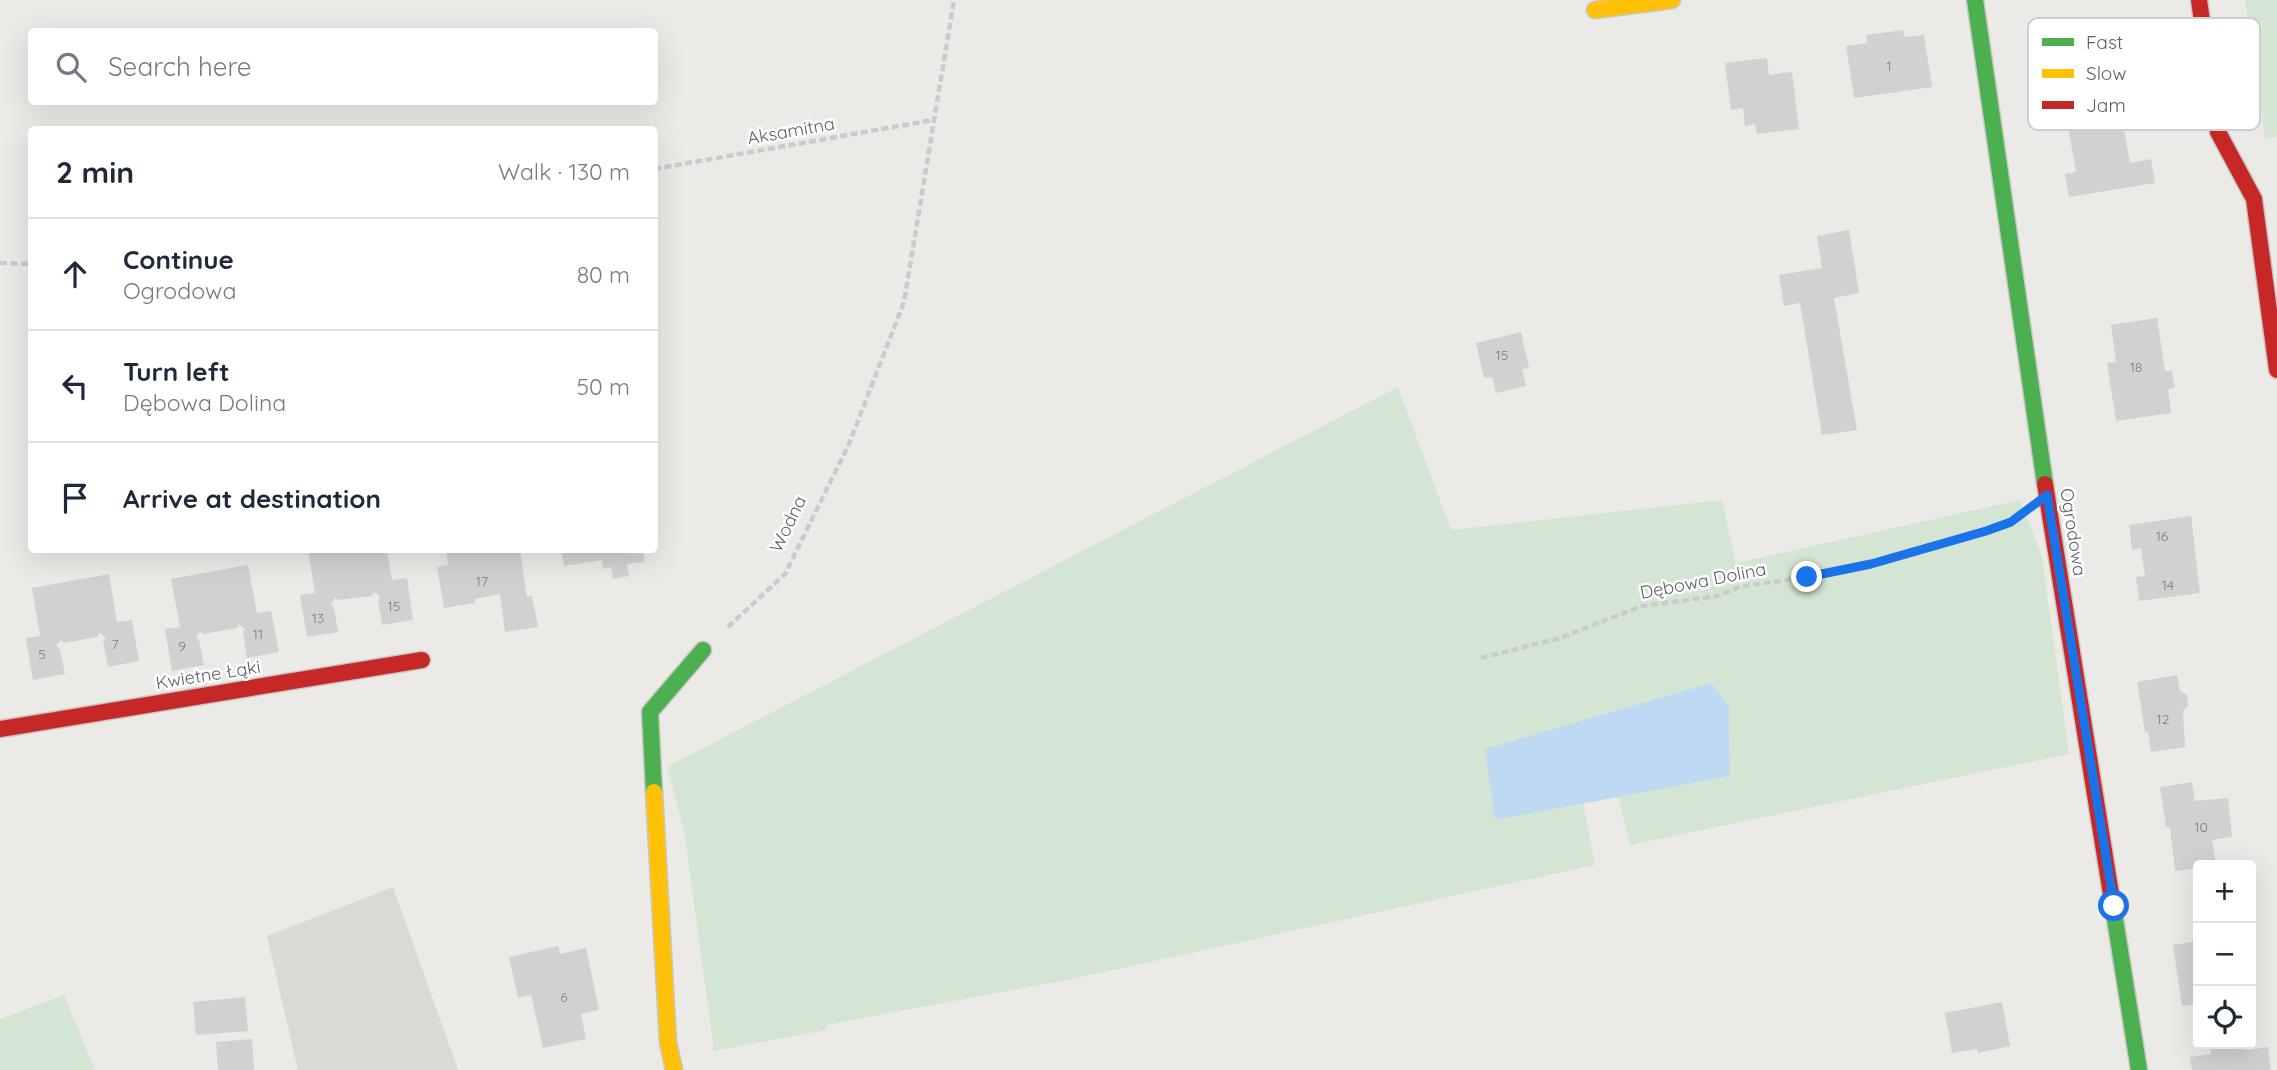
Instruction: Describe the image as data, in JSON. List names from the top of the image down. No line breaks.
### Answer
{"streets":{"street":["Ogrodowa","Kwietne Łąki"],"path":["Aksamitna","Wodna","Dębowa Dolina"]},"crossings":[["Aksamitna","Wodna"],["Ogrodowa","Dębowa Dolina"]],"house_numbers":["1","15","18","16","17","14","15","13","11","7","9","5","12","10","6"],"legend":["Fast","Slow","Jam"],"page":{"search":"Search here","heading":["2 min","Walk · 130 m"],"list":[["Continue","Ogrodowa","80 m"],["Turn left","Dębowa Dolina","50 m"],"Arrive at destination"],"map_buttons":["+","−"]}}
